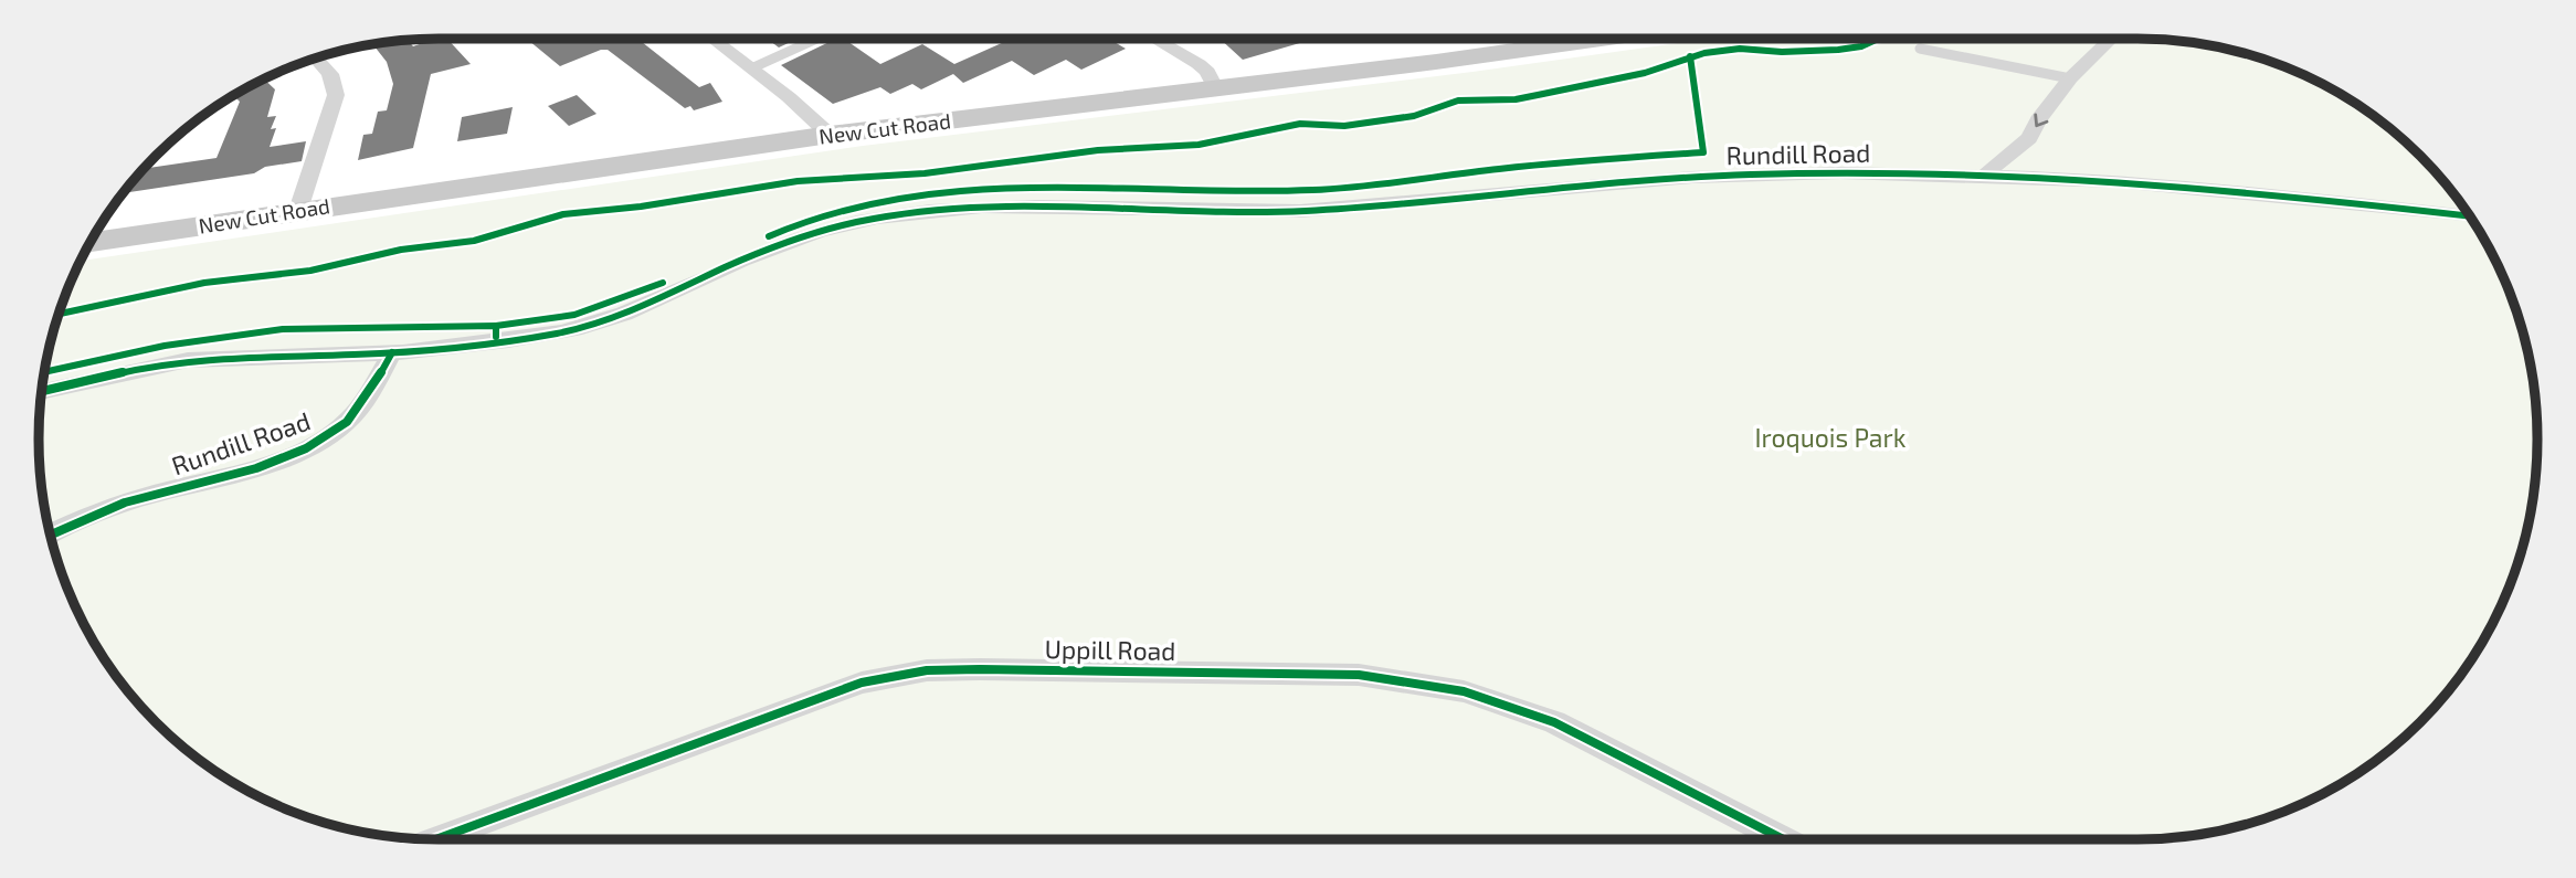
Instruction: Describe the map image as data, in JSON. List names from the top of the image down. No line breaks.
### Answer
{"streets":{"main road":["New Cut Road"],"street":["Rundill Road","Uppill Road"]},"parks":["Iroquois Park"]}
